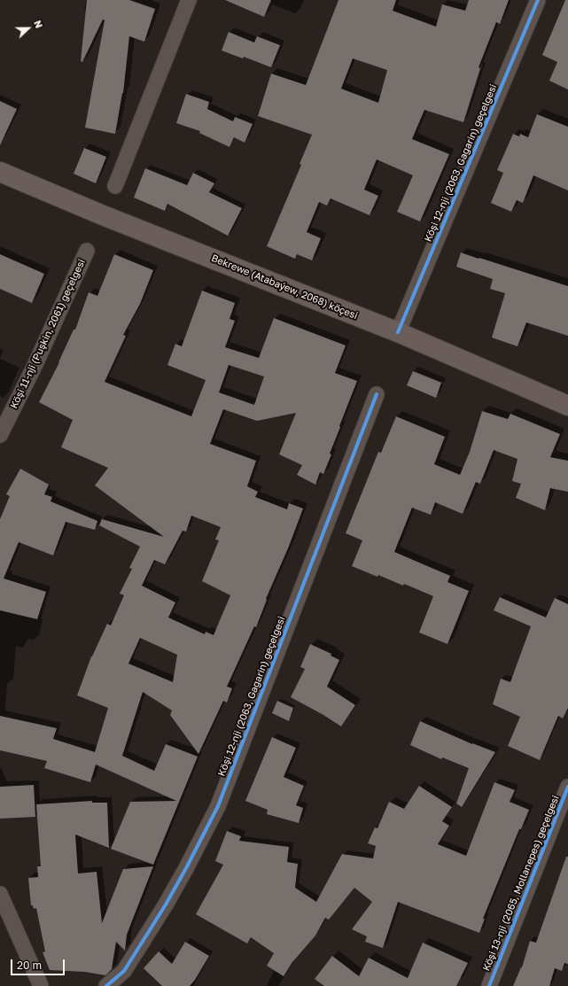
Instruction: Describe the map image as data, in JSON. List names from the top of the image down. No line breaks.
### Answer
{"streets":{"main road":["Bekrewe (Atabaýew, 2068) köçesi"],"street":["Köşi 12-nji (2063, Gagarin) geçelgesi","Köşi 11-nji (Puşkin, 2061) geçelgesi","Köşi 13-nji (2065, Mollanepes) geçelgesi"]},"crossings":[["Köşi 12-nji (2063, Gagarin) geçelgesi","Bekrewe (Atabaýew, 2068) köçesi"]],"scale_bar":"20 m","north":"right"}
